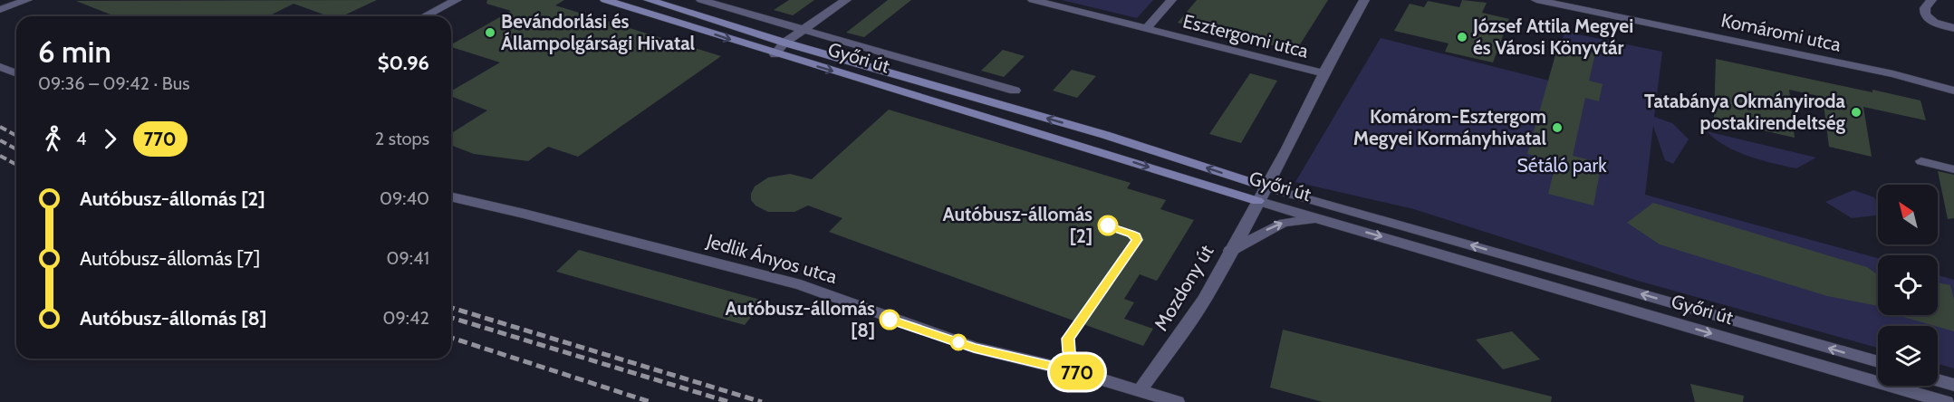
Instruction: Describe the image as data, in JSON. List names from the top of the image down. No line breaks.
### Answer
{"streets":{"main road":["Győri út"],"street":["Komáromi utca","Esztergomi utca","Jedlik Ányos utca","Mozdony út"]},"crossings":[["Esztergomi utca","Mozdony út"],["Győri út","Mozdony út"],["Jedlik Ányos utca","Mozdony út"]],"parks":["Sétáló park"],"places":["Bevándorlási és Állampolgársági Hivatal","József Attila Megyei és Városi Könyvtár","Tatabánya Okmányiroda postakirendeltség","Komárom-Esztergom Megyei Kormányhivatal","Autóbusz-állomás [2]","Autóbusz-állomás [8]"],"lines":["bus line 770"],"north":"top left","page":{"on_map":"770","heading":["6 min","09:36 – 09:42 · Bus","$0.96"],"legs":["4","770","2 stops"],"list":[{"name":"Autóbusz-állomás [2]","value":"09:40"},{"name":"Autóbusz-állomás [7]","value":"09:41"},{"name":"Autóbusz-állomás [8]","value":"09:42"}]}}
